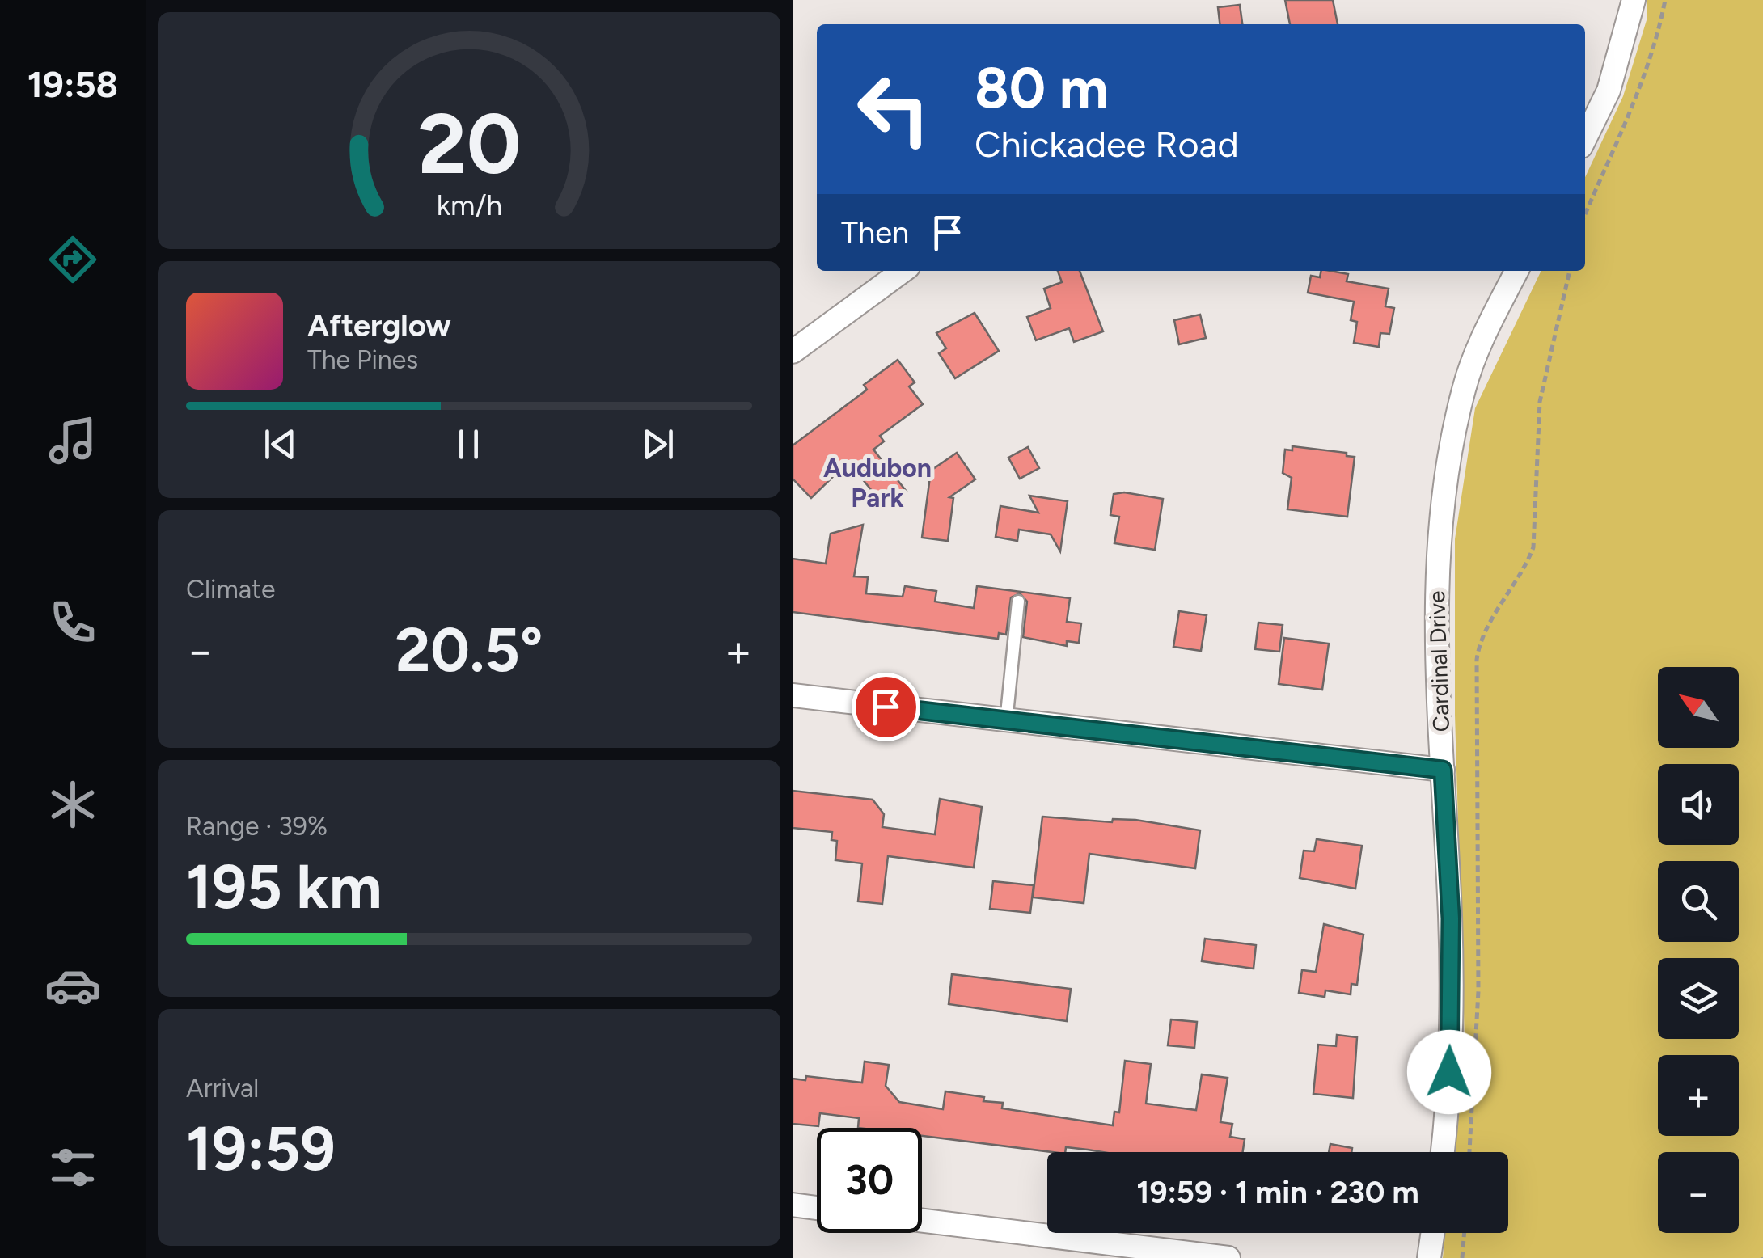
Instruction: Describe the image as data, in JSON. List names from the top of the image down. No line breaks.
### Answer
{"streets":{"street":["Cardinal Drive"]},"districts":["Audubon Park"],"north":"top left","page":{"tabs":"19:58","turn":["80 m","Chickadee Road"],"then":"Then","song":["Afterglow","The Pines"],"tile":["Climate",["Range · 39%","195 km"],["Arrival","19:59"]],"heat":["−","20.5°","+"],"map_buttons":["+","−"],"limit":"30","trip":"19:59 · 1 min · 230 m","gauge":["20","km/h"]}}
